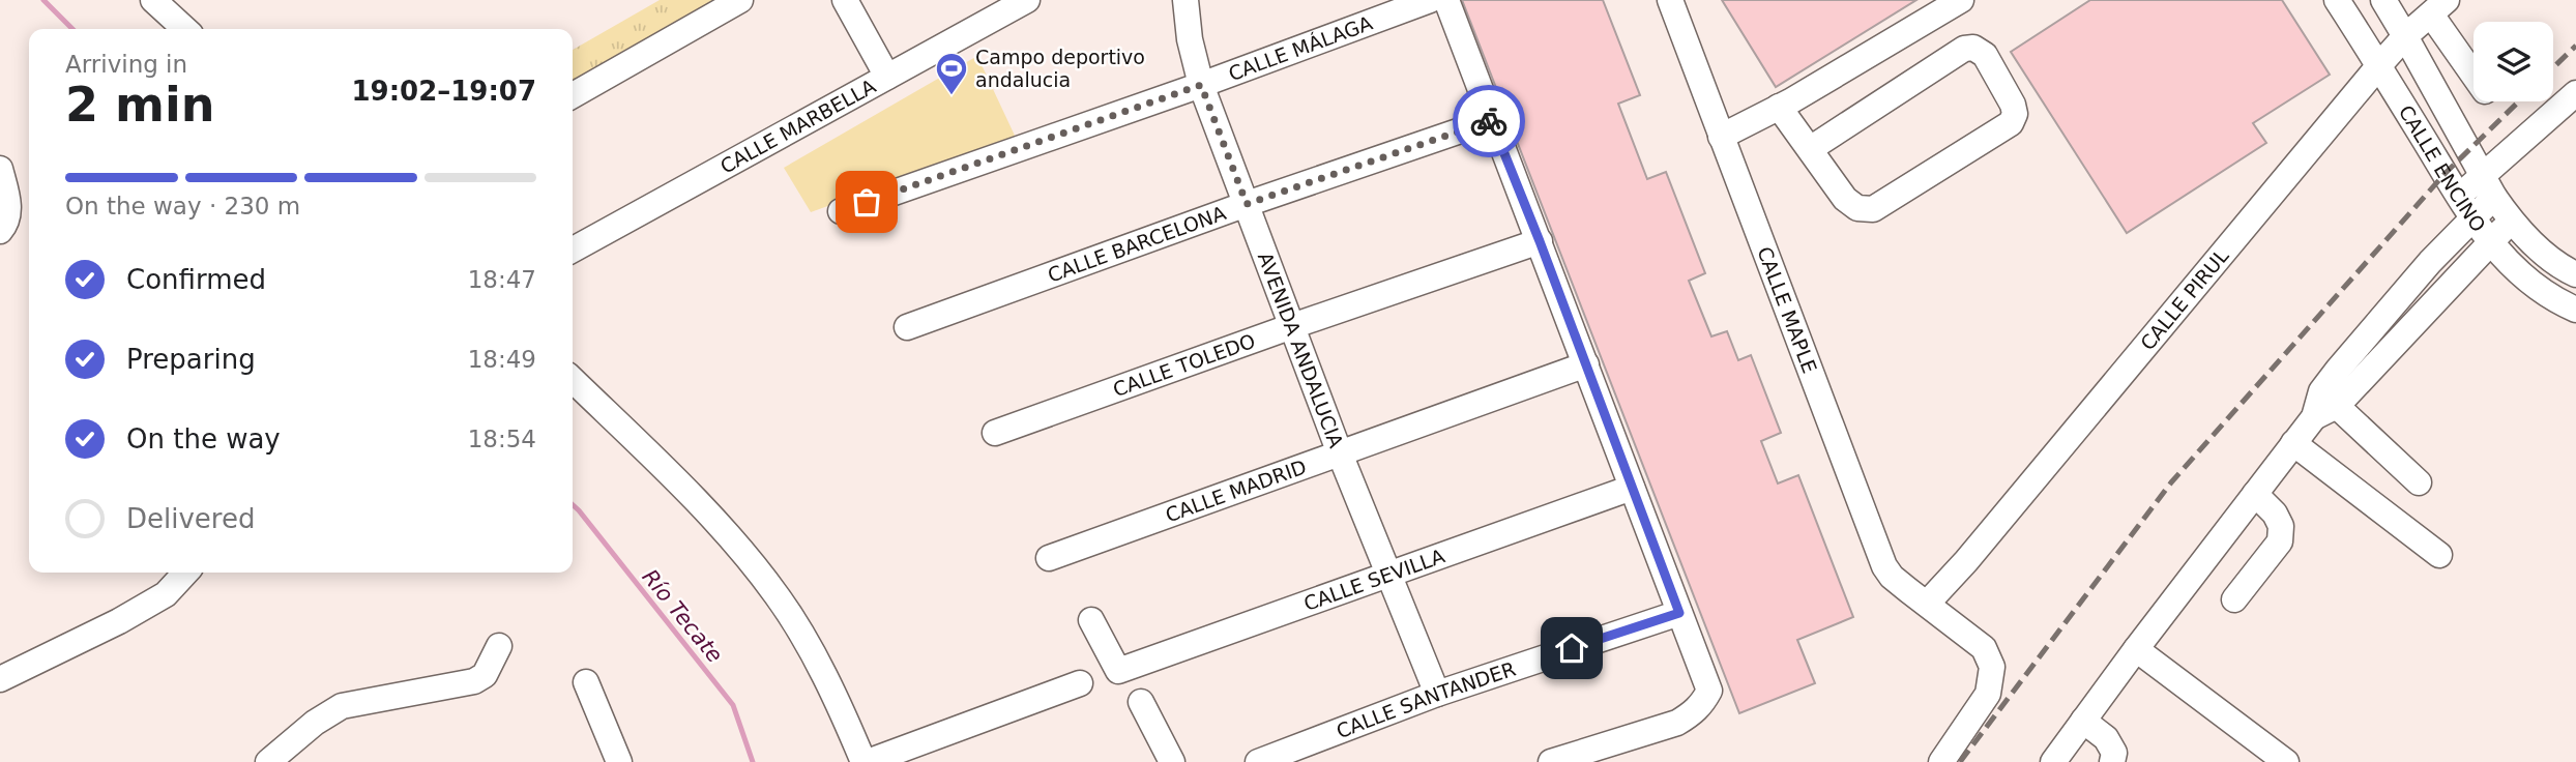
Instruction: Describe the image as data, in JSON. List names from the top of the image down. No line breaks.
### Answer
{"streets":{"street":["CALLE MÁLAGA","CALLE MARBELLA","CALLE ENCINO","CALLE BARCELONA","CALLE PIRUL","CALLE MAPLE","AVENIDA ANDALUCIA","CALLE TOLEDO","CALLE MADRID","CALLE SEVILLA","CALLE SANTANDER"]},"crossings":[["CALLE MÁLAGA","AVENIDA ANDALUCIA"],["CALLE ENCINO","CALLE PIRUL"],["CALLE BARCELONA","AVENIDA ANDALUCIA"],["CALLE PIRUL","CALLE MAPLE"],["AVENIDA ANDALUCIA","CALLE TOLEDO"],["AVENIDA ANDALUCIA","CALLE MADRID"],["AVENIDA ANDALUCIA","CALLE SEVILLA"],["AVENIDA ANDALUCIA","CALLE SANTANDER"]],"water":["Río Tecate"],"places":{"sports":["Campo deportivo andalucia"]},"page":{"heading":["2 min","Arriving in","19:02–19:07"],"bar":"On the way · 230 m","list":[["Confirmed","18:47"],["Preparing","18:49"],["On the way","18:54"],"Delivered"]}}
